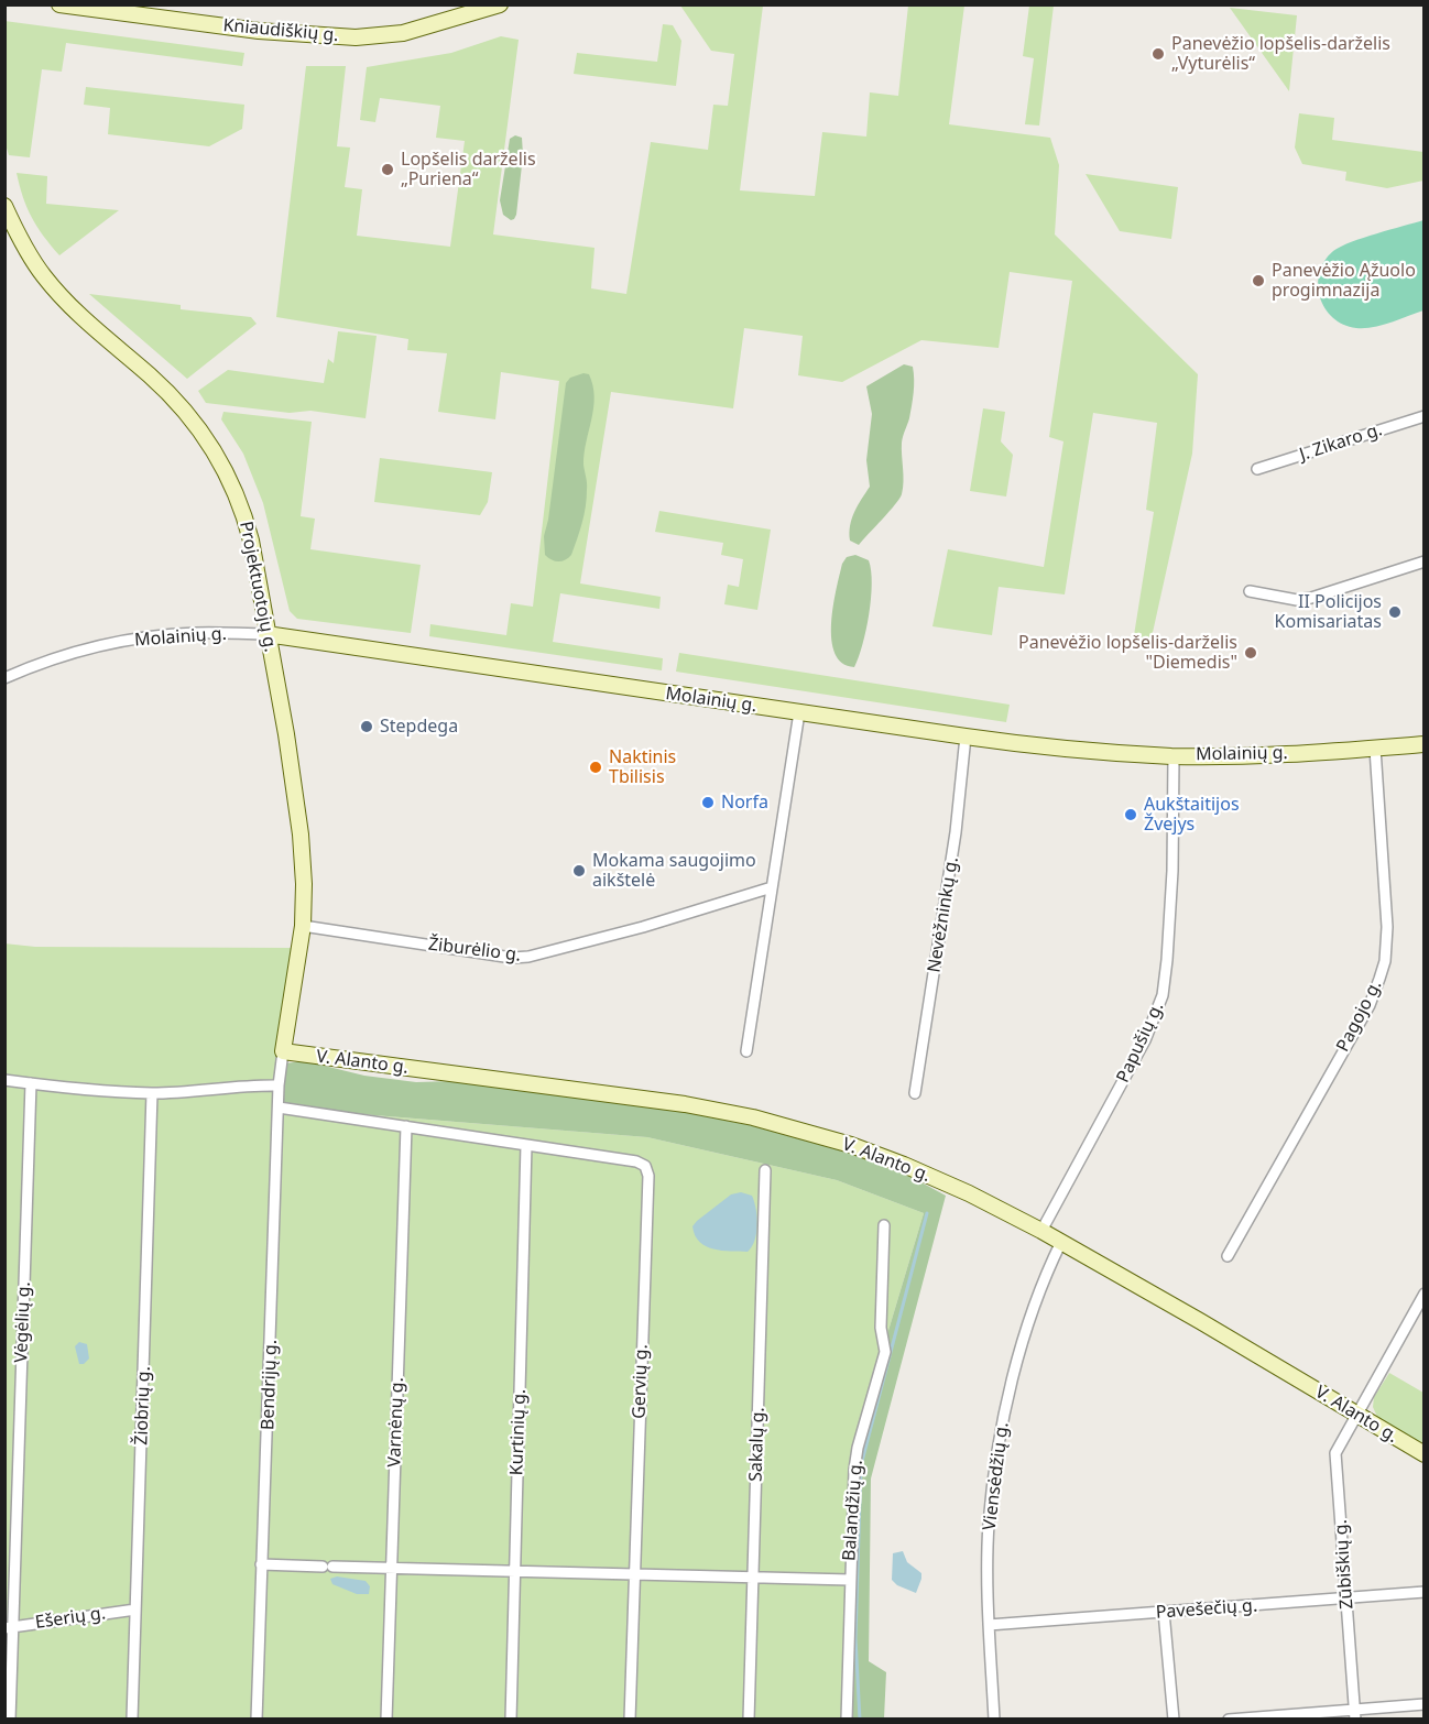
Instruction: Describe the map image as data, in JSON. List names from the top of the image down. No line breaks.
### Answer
{"streets":{"main road":["Kniaudiškių g.","Projektuotojų g.","Molainių g.","V. Alanto g."],"street":["J. Zikaro g.","Nevėžninkų g.","Žiburėlio g.","Pagojo g.","Papušių g.","Vėgėlių g.","Gervių g.","Bendrijų g.","Žiobrių g.","Varnėnų g.","Kurtinių g.","Sakalų g.","Viensėdžių g.","Balandžių g.","Zūbiškių g.","Pavešečių g.","Ešerių g."]},"crossings":[["Projektuotojų g.","Molainių g."],["Projektuotojų g.","Žiburėlio g."],["Projektuotojų g.","V. Alanto g."],["Projektuotojų g.","Bendrijų g."],["Molainių g.","Nevėžninkų g."],["Molainių g.","Pagojo g."],["Molainių g.","Papušių g."],["Papušių g.","V. Alanto g."],["V. Alanto g.","Bendrijų g."],["V. Alanto g.","Viensėdžių g."],["V. Alanto g.","Zūbiškių g."],["Vėgėlių g.","Ešerių g."],["Gervių g.","Bendrijų g."],["Gervių g.","Varnėnų g."],["Gervių g.","Kurtinių g."],["Žiobrių g.","Ešerių g."],["Viensėdžių g.","Pavešečių g."],["Zūbiškių g.","Pavešečių g."]],"places":["Panevėžio lopšelis-darželis „Vyturėlis“","Lopšelis darželis „Puriena“","Panevėžio Ąžuolo progimnazija","II Policijos Komisariatas","Panevėžio lopšelis-darželis \"Diemedis\"","Stepdega","Naktinis Tbilisis","Norfa","Aukštaitijos Žvejys","Mokama saugojimo aikštelė"]}
